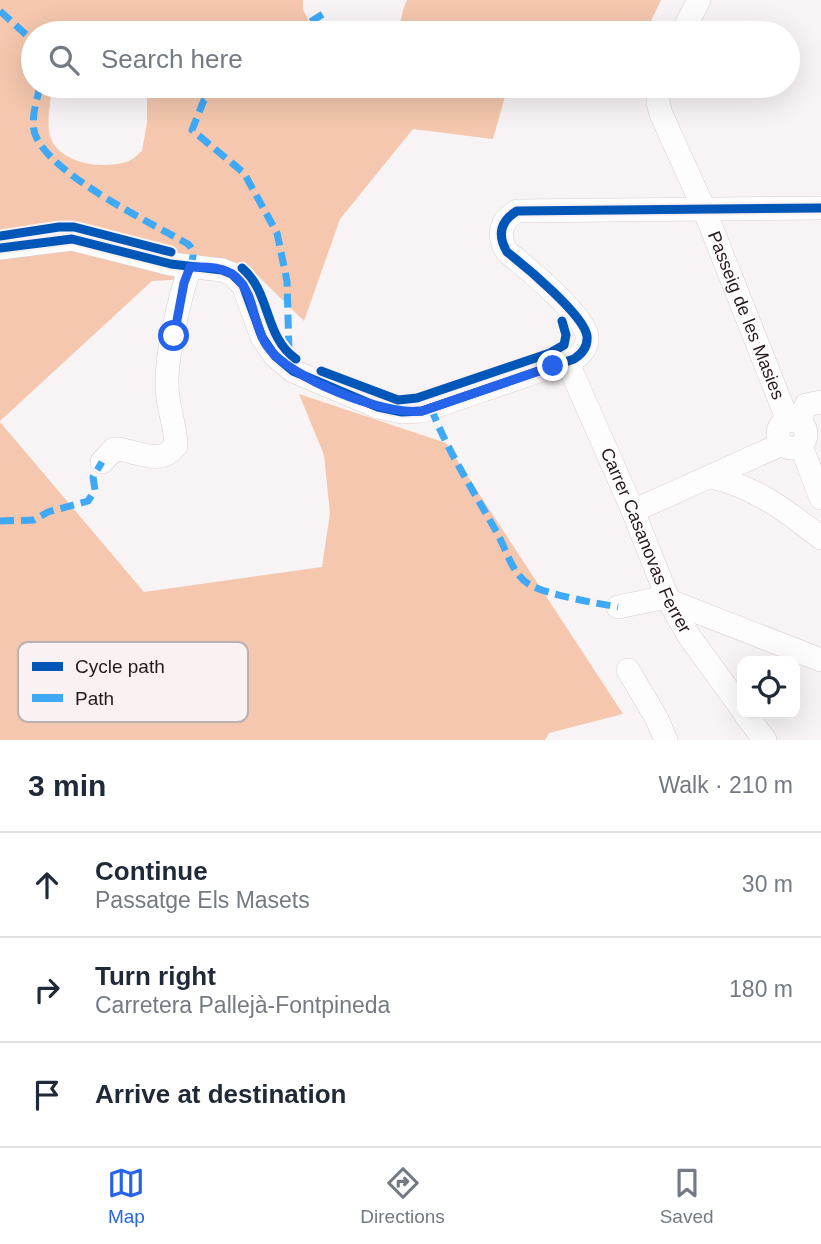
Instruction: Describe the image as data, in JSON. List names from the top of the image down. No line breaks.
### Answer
{"streets":{"street":["Passeig de les Masies","Carrer Casanovas Ferrer"]},"legend":["Cycle path","Path"],"page":{"search":"Search here","heading":["3 min","Walk · 210 m"],"list":[["Continue","Passatge Els Masets","30 m"],["Turn right","Carretera Pallejà-Fontpineda","180 m"],"Arrive at destination"],"nav":["Map","Directions","Saved"]}}
